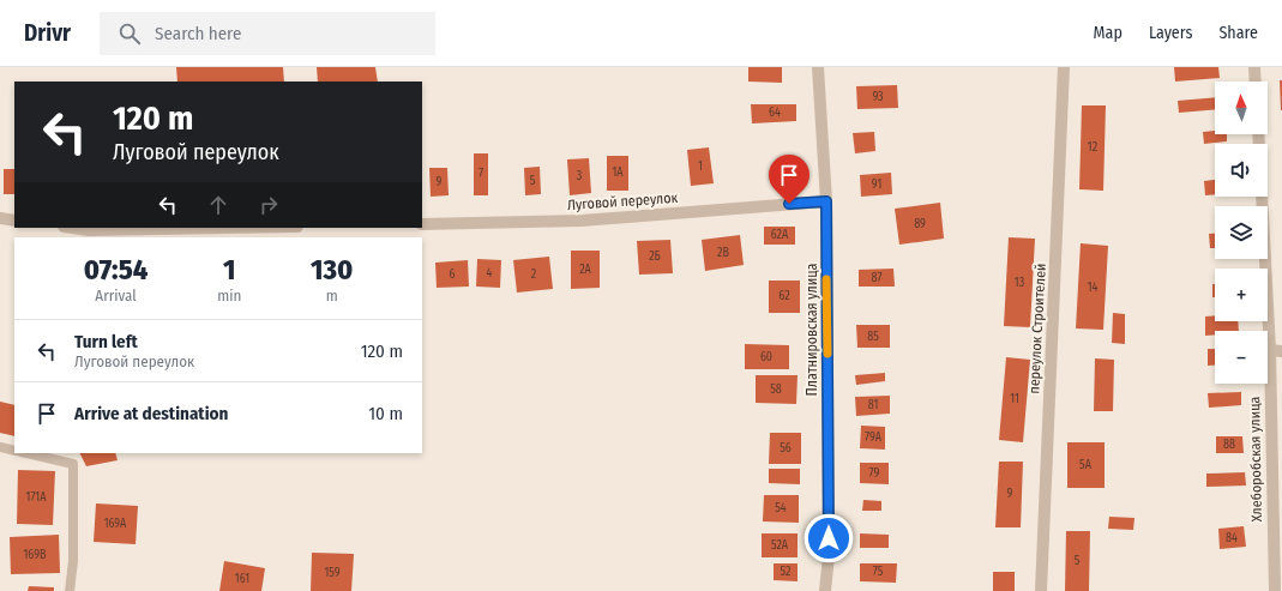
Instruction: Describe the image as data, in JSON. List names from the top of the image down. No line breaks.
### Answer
{"streets":{"street":["Луговой переулок","переулок Строителей","Платнировская улица","Хлеборобская улица"]},"crossings":[["Луговой переулок","Платнировская улица"]],"house_numbers":["93","64","12","1","1А","7","3","5","9","91","89","62А","2В","2Б","2А","4","6","2","87","13","14","62","85","60","58","11","81","79А","88","56","5А","79","9","171А","54","169А","84","52А","169В","5","52","75","159","161"],"north":"top","page":{"header":"Drivr","search":"Search here","nav":["Map","Layers","Share"],"map_buttons":["+","−"],"turn":["120 m","Луговой переулок"],"eta":["07:54","Arrival","1","min","130","m"],"list":[{"name":"Turn left","note":"Луговой переулок","value":"120 m"},{"name":"Arrive at destination","value":"10 m"}]}}
